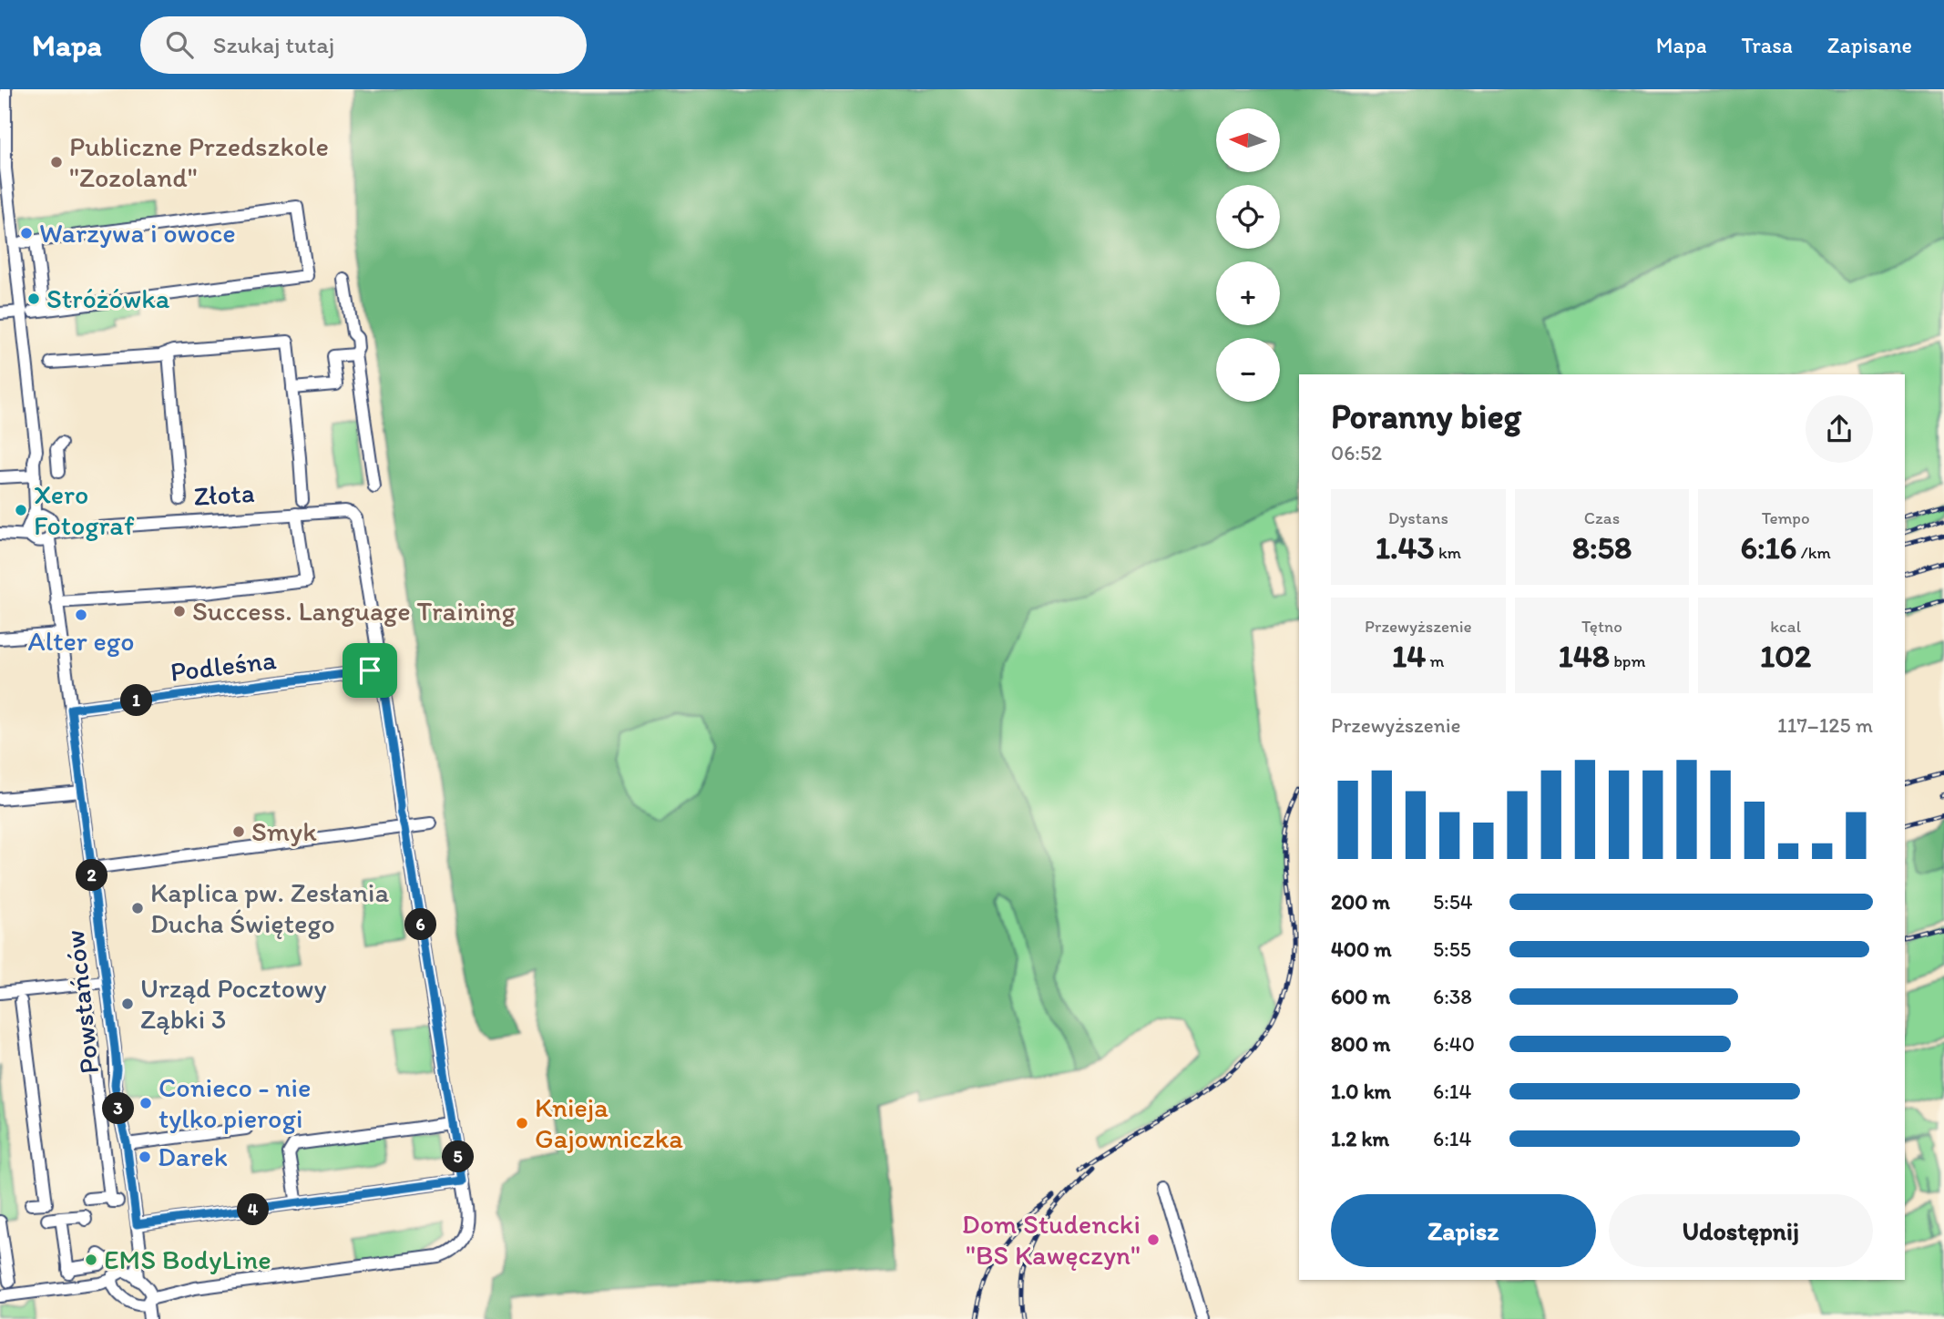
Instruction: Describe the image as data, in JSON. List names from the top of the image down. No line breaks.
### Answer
{"streets":{"street":["Złota","Podleśna","Powstańców"]},"crossings":[["Złota","Podleśna"],["Złota","Powstańców"],["Podleśna","Powstańców"]],"places":["Publiczne Przedszkole \"Zozoland\"","Warzywa i owoce","Stróżówka","Xero Fotograf","Success. Language Training","Alter ego","Smyk","Kaplica pw. Zesłania Ducha Świętego","Urząd Pocztowy Ząbki 3","Conieco - nie tylko pierogi","Knieja Gajowniczka","Darek","Dom Studencki \"BS Kawęczyn\"","EMS BodyLine"],"north":"left","page":{"header":"Mapa","search":"Szukaj tutaj","nav":["Mapa","Trasa","Zapisane"],"map_buttons":["+","−"],"heading":["Poranny bieg","06:52"],"stats":[["Dystans","1.43 km"],["Czas","8:58"],["Tempo","6:16 /km"],["Przewyższenie","14 m"],["Tętno","148 bpm"],["kcal","102"]],"pins":["1","2","6","3","5","4"],"chart":["Przewyższenie","117–125 m"],"list":[{"name":"200 m","note":"5:54"},{"name":"400 m","note":"5:55"},{"name":"600 m","note":"6:38"},{"name":"800 m","note":"6:40"},{"name":"1.0 km","note":"6:14"},{"name":"1.2 km","note":"6:14"}],"buttons":["Zapisz","Udostępnij"]}}
